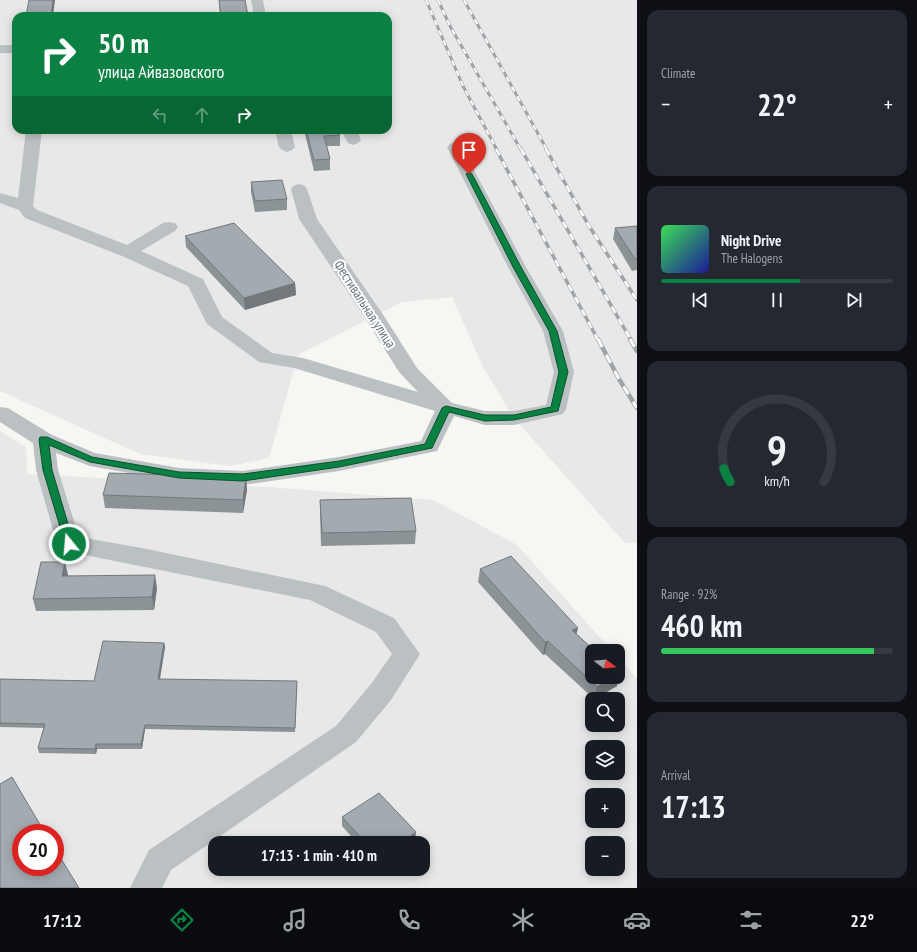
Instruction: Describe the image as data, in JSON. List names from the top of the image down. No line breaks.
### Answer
{"streets":{"street":["Фестивальная улица"]},"north":"right","page":{"tile":["Climate",["Range · 92%","460 km"],["Arrival","17:13"]],"turn":["50 m","улица Айвазовского"],"heat":["−","22°","+"],"song":["Night Drive","The Halogens"],"map_buttons":["+","−"],"limit":"20","trip":"17:13 · 1 min · 410 m","tabs":["17:12","22°"],"gauge":["9","km/h"]}}
